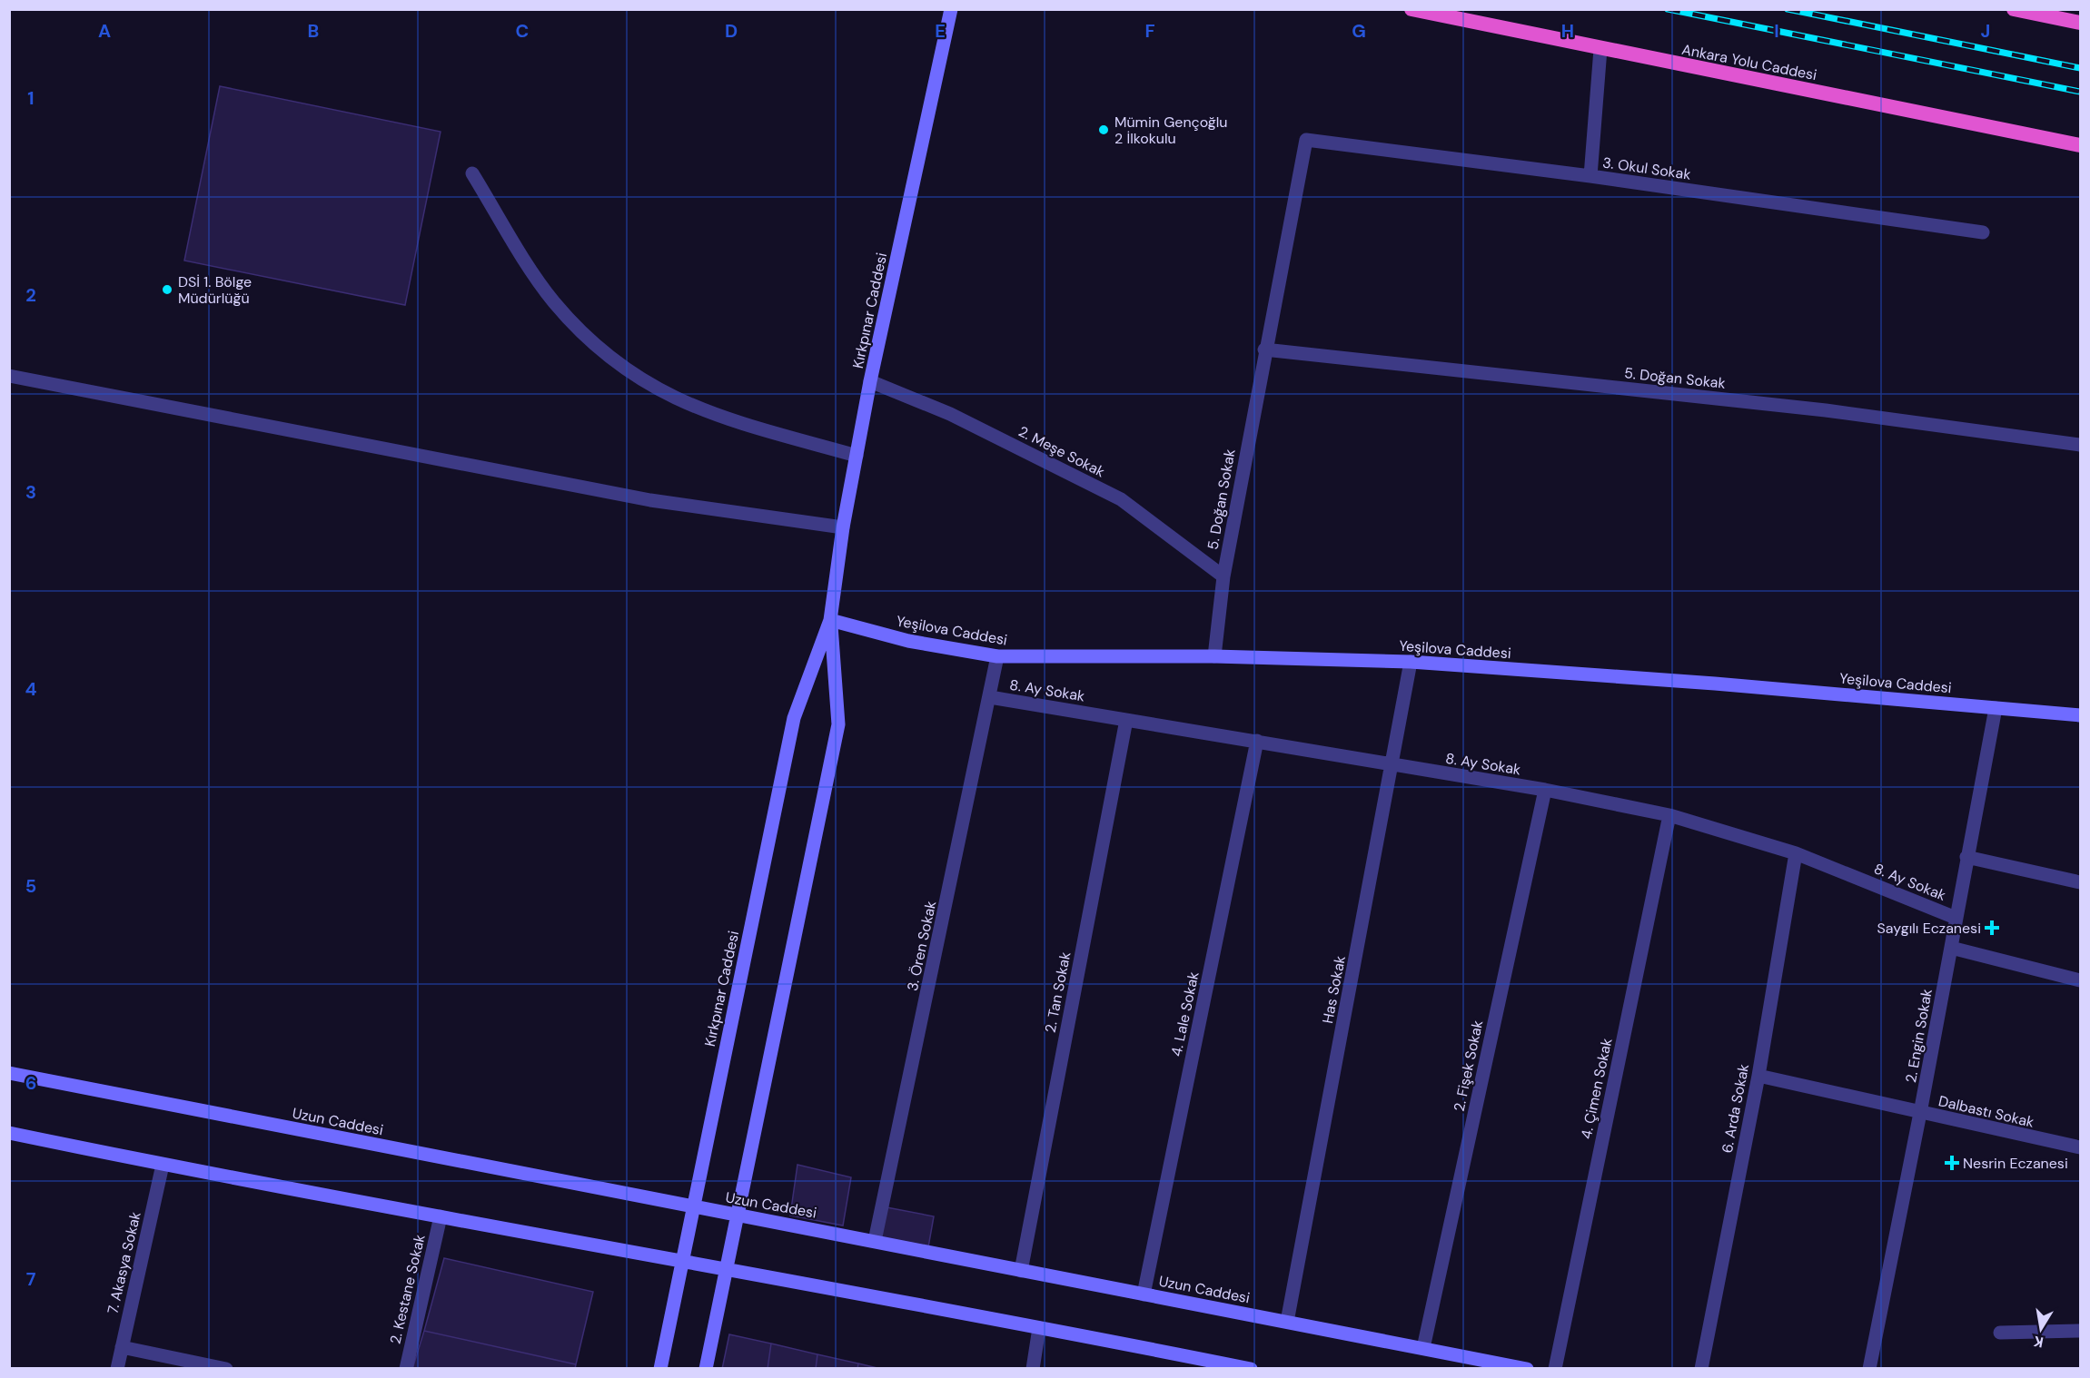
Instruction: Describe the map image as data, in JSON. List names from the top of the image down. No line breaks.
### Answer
{"streets":{"highway":["Ankara Yolu Caddesi"],"main road":["Kırkpınar Caddesi","Yeşilova Caddesi","Uzun Caddesi"],"street":["3. Okul Sokak","5. Doğan Sokak","2. Meşe Sokak","8. Ay Sokak","3. Ören Sokak","Has Sokak","2. Tan Sokak","4. Lale Sokak","2. Engin Sokak","2. Fişek Sokak","4. Çimen Sokak","6. Arda Sokak","Dalbastı Sokak","7. Akasya Sokak","2. Kestane Sokak"]},"crossings":[["3. Okul Sokak","5. Doğan Sokak"],["Kırkpınar Caddesi","2. Meşe Sokak"],["Kırkpınar Caddesi","Yeşilova Caddesi"],["Kırkpınar Caddesi","Uzun Caddesi"],["5. Doğan Sokak","2. Meşe Sokak"],["5. Doğan Sokak","Yeşilova Caddesi"],["Yeşilova Caddesi","3. Ören Sokak"],["Yeşilova Caddesi","Has Sokak"],["Yeşilova Caddesi","2. Engin Sokak"],["8. Ay Sokak","3. Ören Sokak"],["8. Ay Sokak","Has Sokak"],["8. Ay Sokak","2. Tan Sokak"],["8. Ay Sokak","4. Lale Sokak"],["8. Ay Sokak","2. Engin Sokak"],["8. Ay Sokak","2. Fişek Sokak"],["8. Ay Sokak","4. Çimen Sokak"],["8. Ay Sokak","6. Arda Sokak"],["3. Ören Sokak","Uzun Caddesi"],["Has Sokak","Uzun Caddesi"],["2. Tan Sokak","Uzun Caddesi"],["4. Lale Sokak","Uzun Caddesi"],["2. Engin Sokak","Dalbastı Sokak"],["2. Fişek Sokak","Uzun Caddesi"],["6. Arda Sokak","Dalbastı Sokak"]],"places":{"other":["Mümin Gençoğlu 2 İlkokulu","DSİ 1. Bölge Müdürlüğü"],"health":["Saygılı Eczanesi","Nesrin Eczanesi"]},"north":"bottom","grid":{"columns":["A","B","C","D","E","F","G","H","I","J"],"rows":["1","2","3","4","5","6","7"]}}
